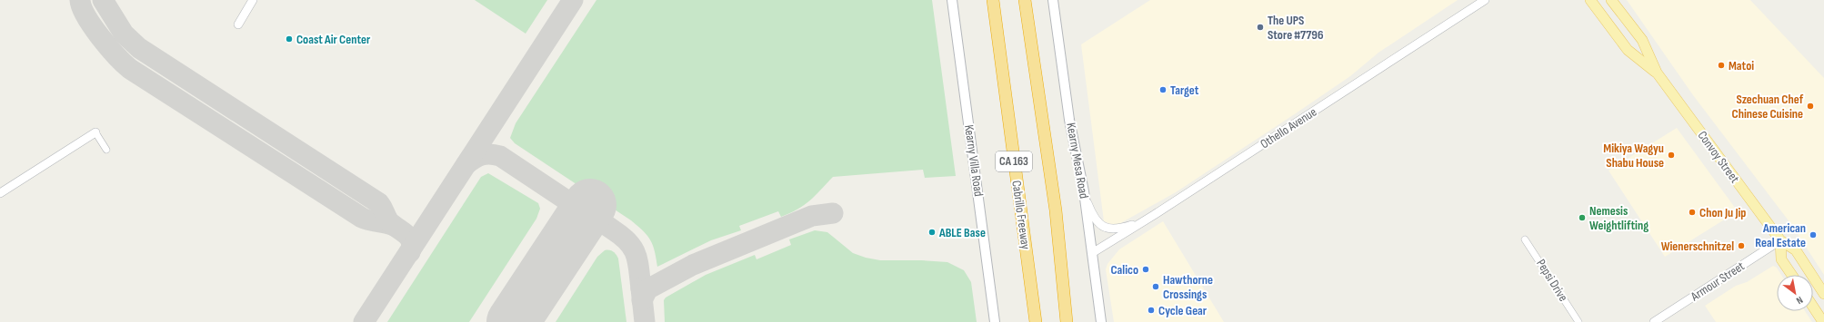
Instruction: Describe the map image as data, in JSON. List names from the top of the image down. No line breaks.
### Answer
{"streets":{"highway":["CA 163","Cabrillo Freeway"],"main road":["Convoy Street","Kearny Villa Road","Kearny Mesa Road"],"street":["Othello Avenue","Pepsi Drive","Armour Street"]},"crossings":[["Othello Avenue","Kearny Mesa Road"],["Convoy Street","Armour Street"]],"places":["The UPS Store #7796","Coast Air Center","Matoi","Target","Szechuan Chef Chinese Cuisine","Mikiya Wagyu Shabu House","Chon Ju Jip","Nemesis Weightlifting","ABLE Base","American Real Estate","Wienerschnitzel","Calico","Hawthorne Crossings","Cycle Gear"],"north":"bottom right"}
